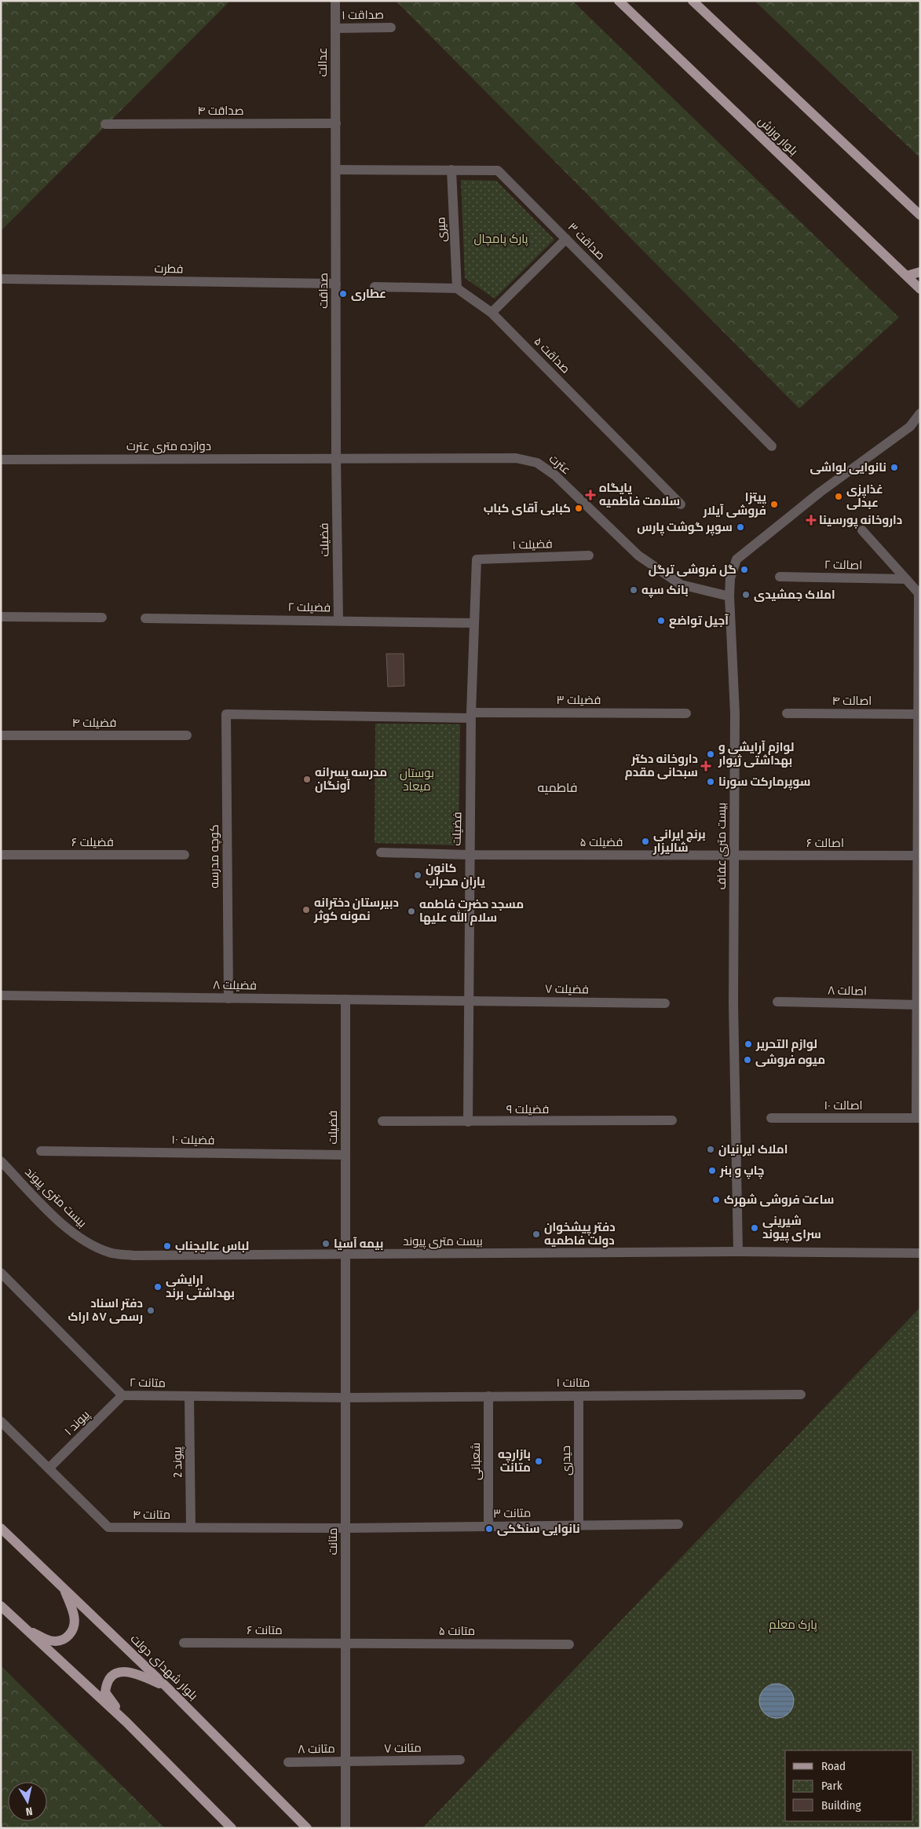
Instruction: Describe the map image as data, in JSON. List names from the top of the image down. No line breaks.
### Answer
{"streets":{"main road":["بلوار ورزش","بلوار شهدای دولت"],"street":["صداقت ۱","عدالت","صداقت ۴","میری","صداقت ۳","فطرت","صداقت","صداقت ۵","دوازده متری عترت","عترت","فضیلت","فضیلت ۱","اصالت ۲","فضیلت ۲","فضیلت ۳","اصالت ۴","فضیلت ۴","فضیلت ۶","فضیلت ۵","اصالت ۶","بیست متری عفاف","کوچه مدرسه","فضیلت ۸","فضیلت ۷","اصالت ۸","اصالت ۱۰","فضیلت ۹","فضیلت ۱۰","بیست متری پیوند","متانت ۲","متانت ۱","پیوند ۱","حیدری","شعبانی","پیوند 2","متانت ۳","متانت ۴","متانت","متانت ۶","متانت ۵","متانت ۷","متانت ۸"]},"crossings":[["صداقت ۱","عدالت"],["عدالت","صداقت ۴"],["عدالت","صداقت"],["صداقت ۴","صداقت"],["میری","صداقت ۳"],["میری","صداقت ۵"],["صداقت ۳","صداقت"],["فطرت","صداقت"],["صداقت","دوازده متری عترت"],["صداقت","عترت"],["صداقت","فضیلت"],["دوازده متری عترت","عترت"],["دوازده متری عترت","فضیلت"],["عترت","فضیلت"],["عترت","بیست متری عفاف"],["فضیلت","فضیلت ۱"],["فضیلت","فضیلت ۲"],["فضیلت","فضیلت ۳"],["فضیلت","فضیلت ۵"],["فضیلت","فضیلت ۸"],["فضیلت","فضیلت ۷"],["فضیلت","فضیلت ۹"],["فضیلت","فضیلت ۱۰"],["فضیلت","بیست متری پیوند"],["فضیلت","متانت"],["فضیلت ۳","کوچه مدرسه"],["فضیلت ۵","اصالت ۶"],["فضیلت ۵","بیست متری عفاف"],["اصالت ۶","بیست متری عفاف"],["بیست متری عفاف","بیست متری پیوند"],["کوچه مدرسه","فضیلت ۸"],["فضیلت ۸","فضیلت ۷"],["بیست متری پیوند","متانت"],["متانت ۲","متانت ۱"],["متانت ۲","پیوند ۱"],["متانت ۲","پیوند 2"],["متانت ۲","متانت"],["متانت ۱","حیدری"],["متانت ۱","شعبانی"],["متانت ۱","متانت"],["پیوند ۱","متانت ۴"],["حیدری","متانت ۳"],["شعبانی","متانت ۳"],["پیوند 2","متانت ۴"],["متانت ۳","متانت ۴"],["متانت ۳","متانت"],["متانت ۴","متانت"],["متانت","متانت ۶"],["متانت","متانت ۵"],["متانت","متانت ۷"],["متانت","متانت ۸"],["متانت ۶","متانت ۵"],["متانت ۷","متانت ۸"]],"districts":["فاطمیه"],"parks":["پارک پامچال","بوستان میعاد","پارک معلم"],"places":{"other":["عطاری","نانوایی لواشی","غذاپزی عبدلی","پیتزا فروشی آیلار","کبابی آقای کباب","سوپر گوشت پارس","گل فروشی ترگل","بانک سپه","املاک جمشیدی","آجیل تواضع","لوازم آرایشی و بهداشتی ژیوار","مدرسه پسرانه آونگان","سوپرمارکت سورنا","برنج ایرانی شالیزار","کانون یاران محراب","دبیرستان دخترانه نمونه کوثر","مسجد حضرت فاطمه سلام الله علیها","لوازم التحریر","میوه فروشی","املاک ایرانیان","چاپ و بنر","ساعت فروشی شهرک","شیرینی سرای پیوند","دفتر پیشخوان دولت فاطمیه","بیمه آسیا","لباس عالیجناب","ارایشی بهداشتی برند","دفتر اسناد رسمی ۵۷ اراک","بازارچه متانت","نانوایی سنگکی"],"health":["پایگاه سلامت فاطمیه","داروخانه پورسینا","داروخانه دکتر سبحانی مقدم"]},"legend":["Road","Park","Building"],"north":"bottom"}
